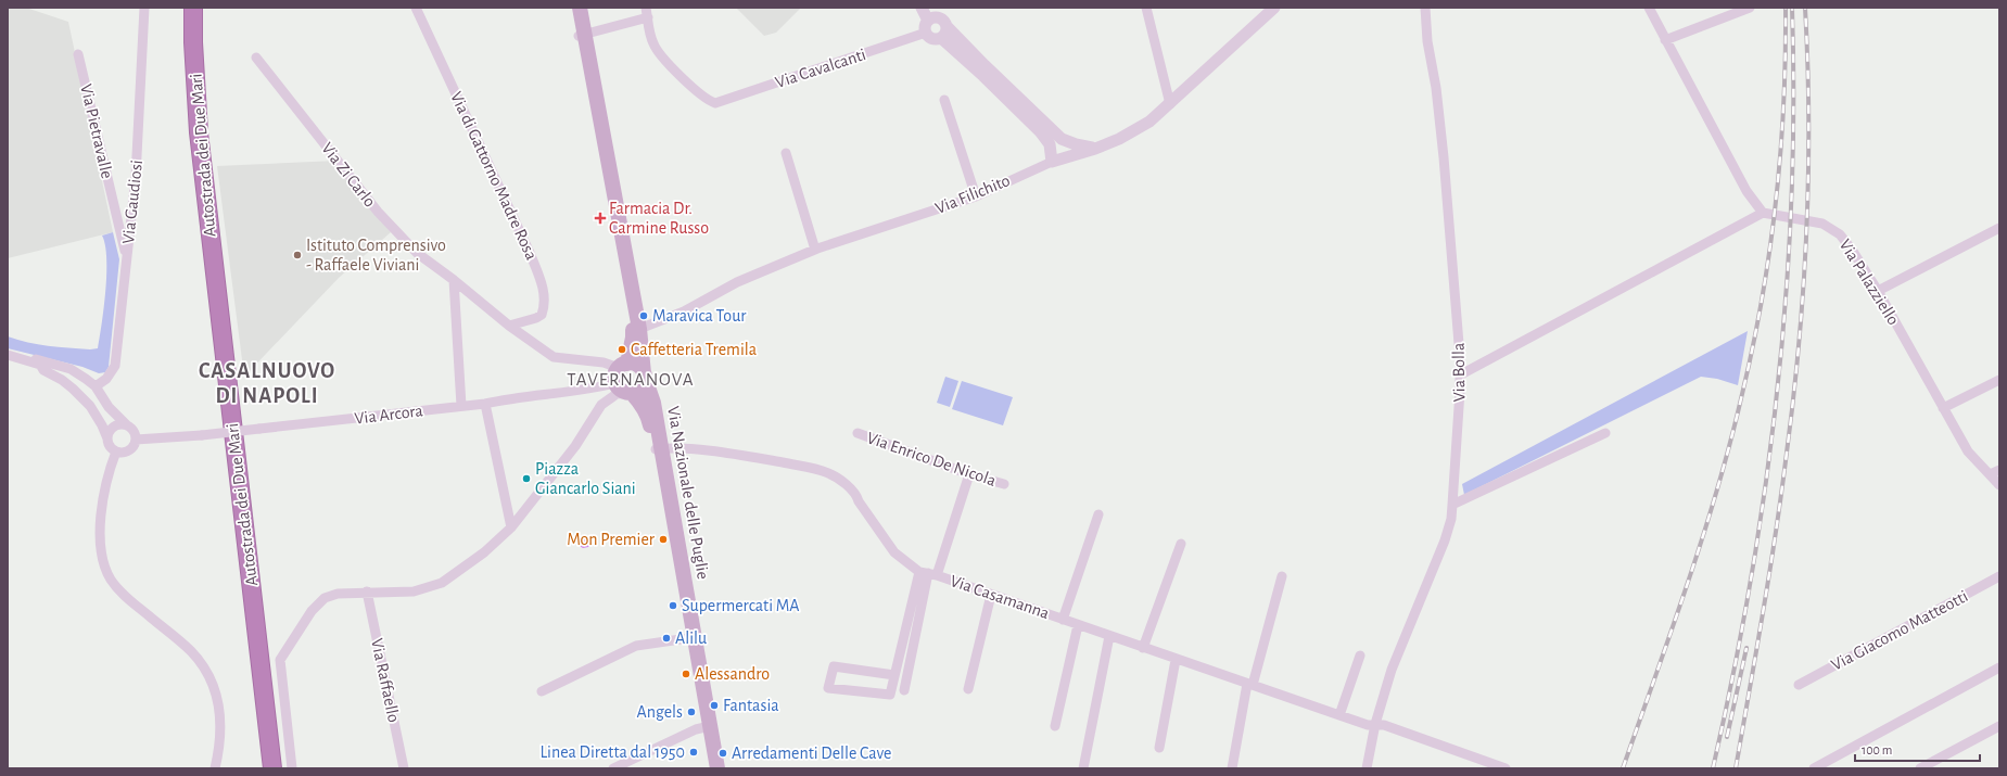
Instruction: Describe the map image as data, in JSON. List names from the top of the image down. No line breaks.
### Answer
{"streets":{"highway":["Autostrada dei Due Mari"],"main road":["Via Nazionale delle Puglie"],"street":["Via Cavalcanti","Via Pietravalle","Via Zi Carlo","Via di Gattorno Madre Rosa","Via Filichito","Via Gaudiosi","Via Palazziello","Via Bolla","Via Arcora","Via Enrico De Nicola","Via Casamanna","Via Giacomo Matteotti","Via Raffaello"]},"crossings":[["Via Pietravalle","Via Gaudiosi"],["Via Zi Carlo","Via di Gattorno Madre Rosa"],["Via Zi Carlo","Via Arcora"],["Via Zi Carlo","Via Nazionale delle Puglie"],["Via Filichito","Via Nazionale delle Puglie"],["Via Bolla","Via Casamanna"],["Via Arcora","Via Nazionale delle Puglie"],["Via Nazionale delle Puglie","Via Casamanna"]],"districts":["CASALNUOVO DI NAPOLI","TAVERNANOVA"],"places":{"health":["Farmacia Dr. Carmine Russo"],"other":["Istituto Comprensivo - Raffaele Viviani","Maravica Tour","Caffetteria Tremila","Piazza Giancarlo Siani","Mon Premier","Supermercati MA","Alilu","Alessandro","Fantasia","Angels","Linea Diretta dal 1950","Arredamenti Delle Cave"]},"scale_bar":"100 m"}
